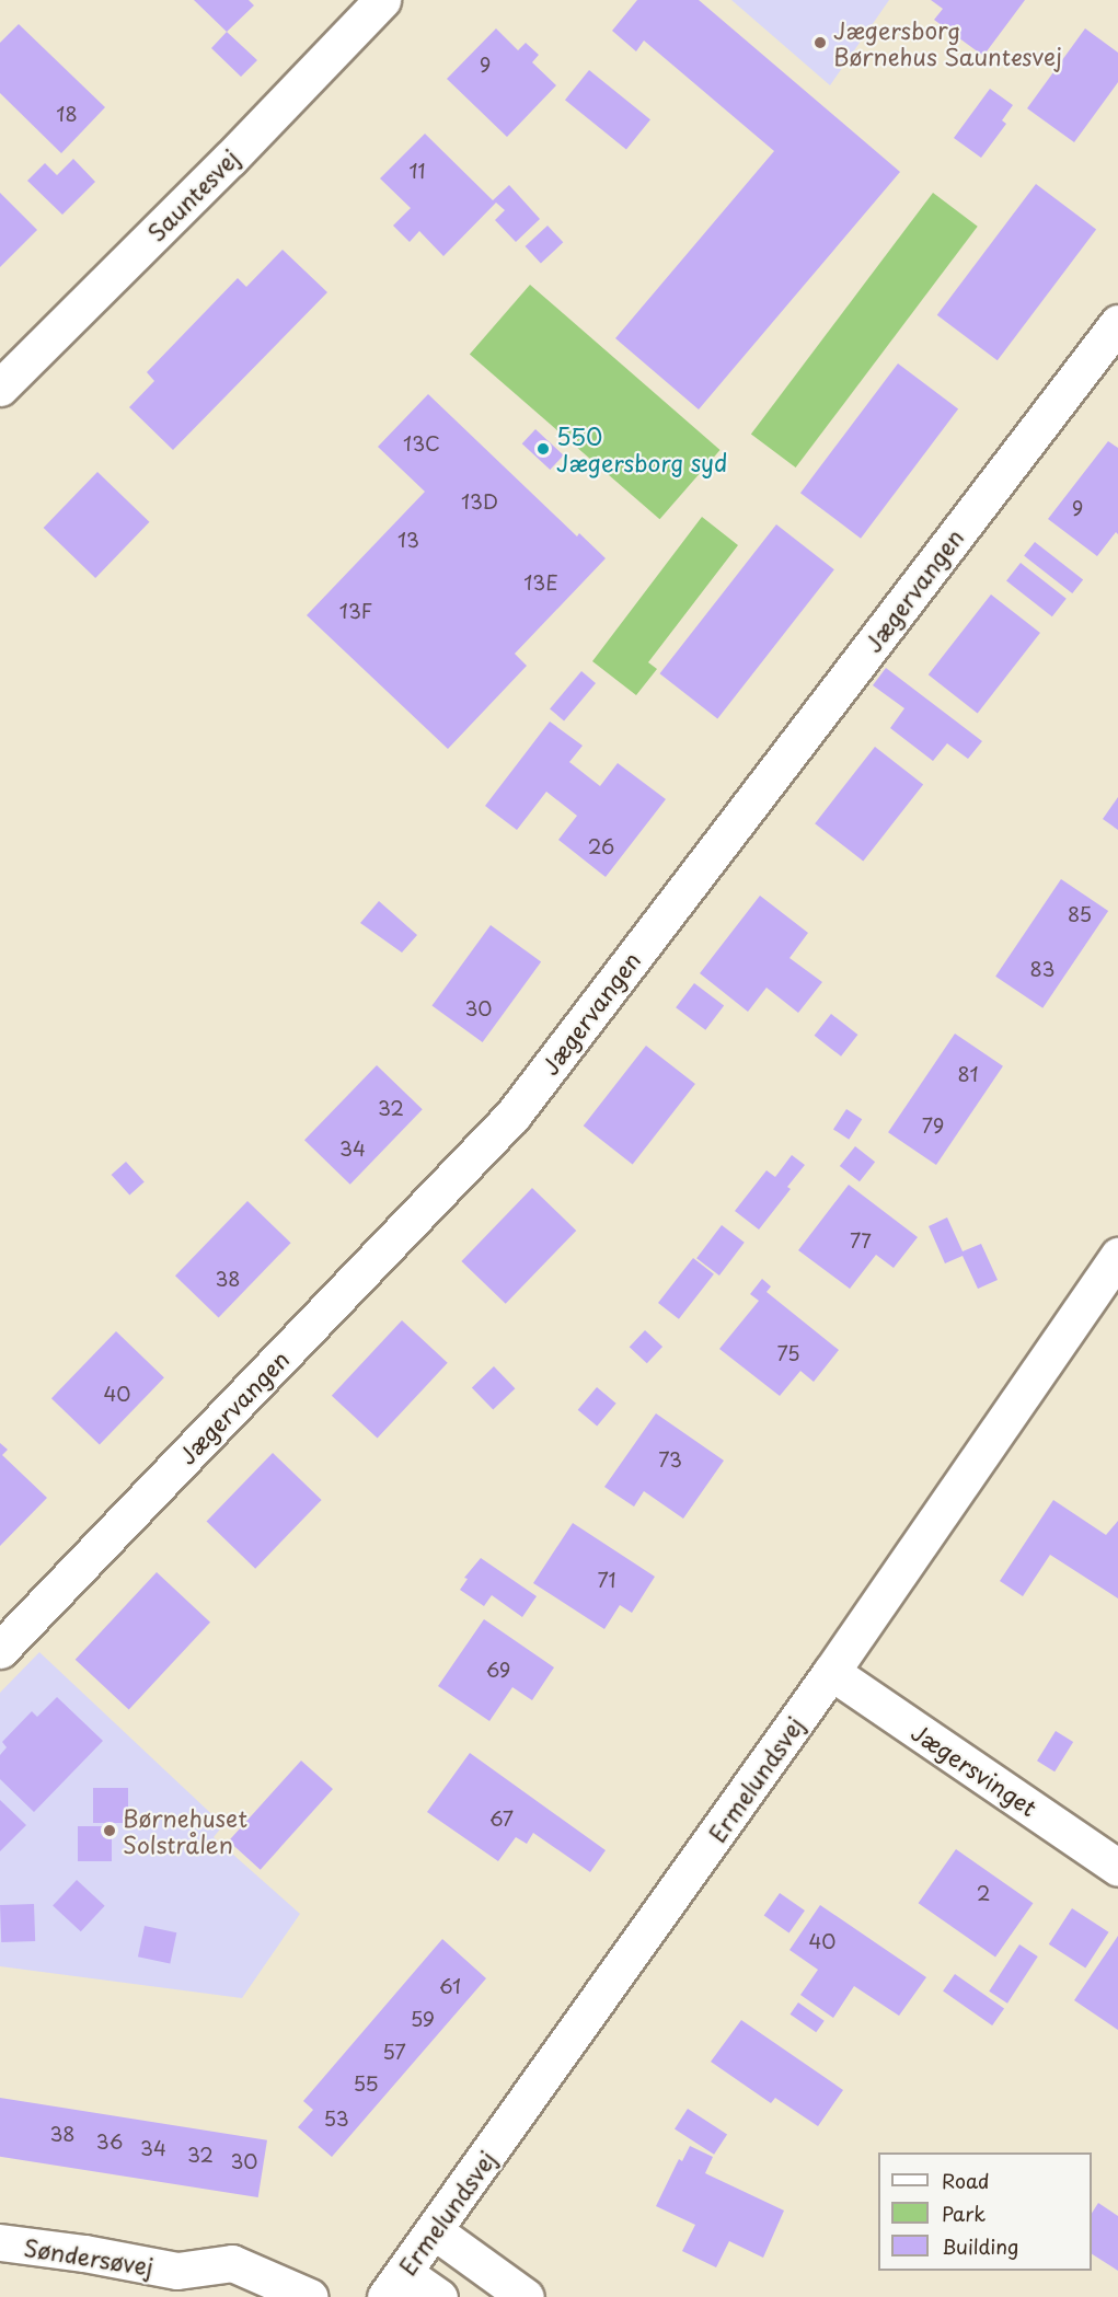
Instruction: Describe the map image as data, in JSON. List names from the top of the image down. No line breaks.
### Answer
{"streets":{"street":["Sauntesvej","Jægervangen","Jægersvinget","Ermelundsvej","Søndersøvej"]},"crossings":[["Jægersvinget","Ermelundsvej"]],"places":["Jægersborg Børnehus Sauntesvej","550 Jægersborg syd","Børnehuset Solstrålen"],"house_numbers":["9","18","11","13C","13D","9","13","13E","13F","26","85","83","30","81","32","79","34","77","38","75","40","73","71","69","67","2","40","61","59","57","55","53","38","36","34","32","30"],"legend":["Road","Park","Building"]}
